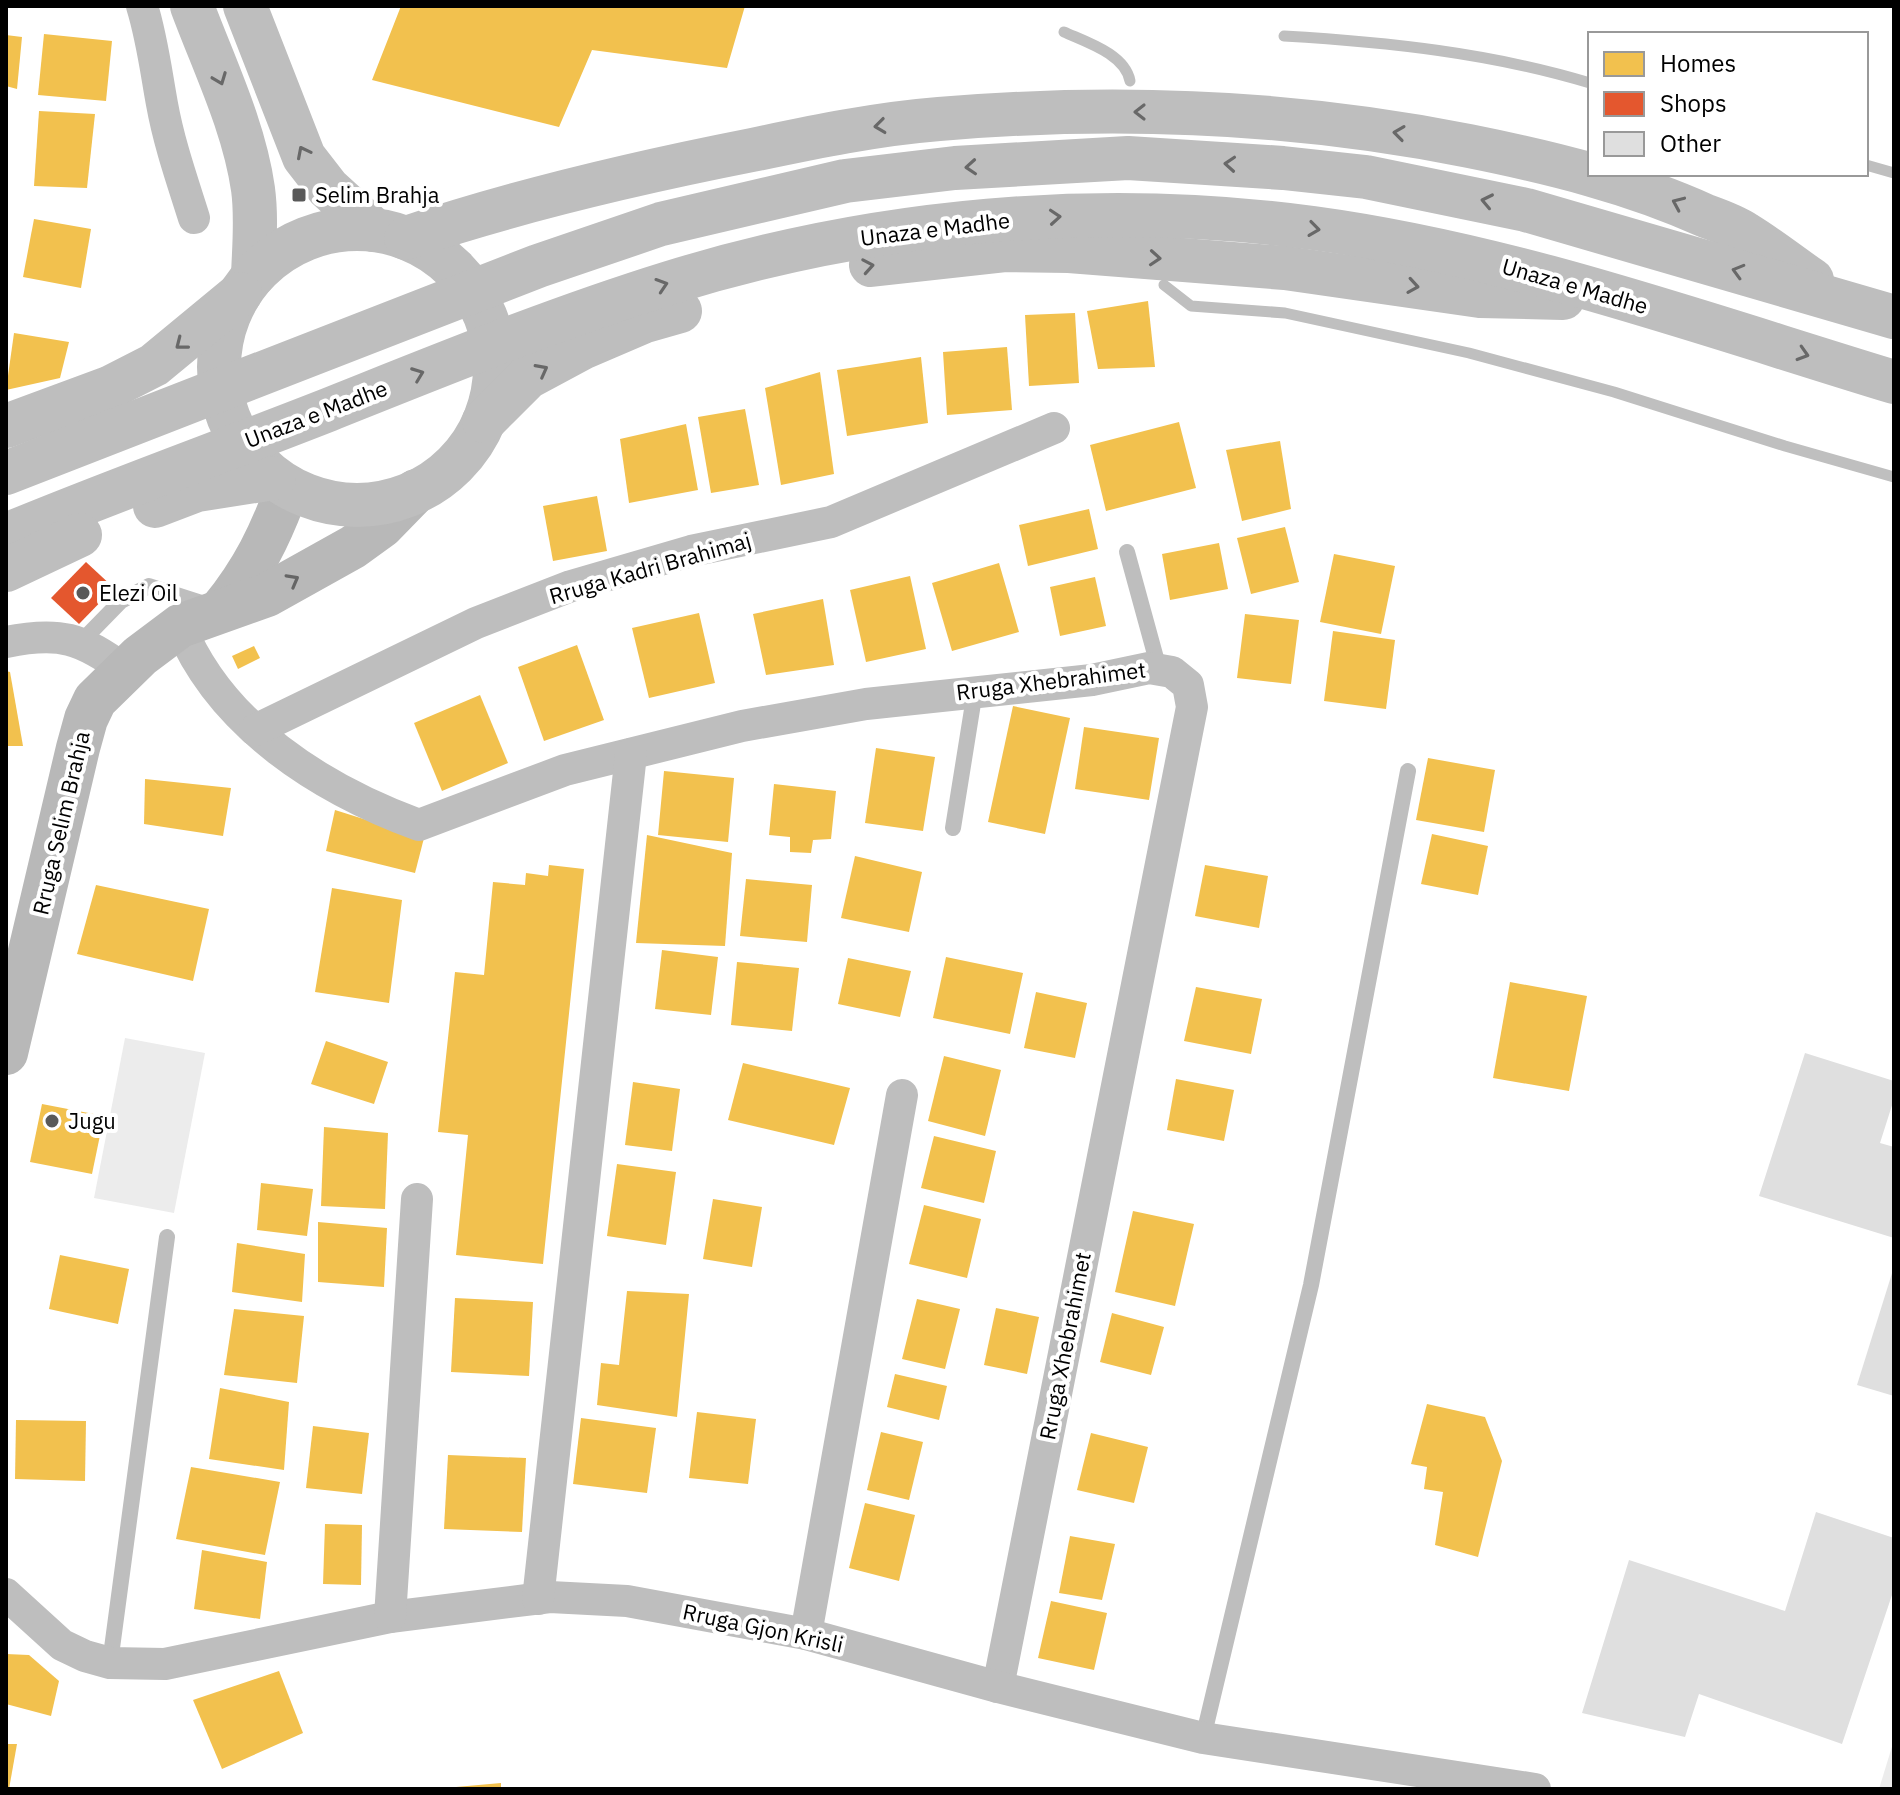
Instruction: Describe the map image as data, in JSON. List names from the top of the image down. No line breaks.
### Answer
{"streets":{"main road":["Unaza e Madhe"],"street":["Rruga Kadri Brahimaj","Rruga Xhebrahimet","Rruga Selim Brahja","Rruga Gjon Krisli"]},"crossings":[["Rruga Kadri Brahimaj","Rruga Xhebrahimet"],["Rruga Xhebrahimet","Rruga Selim Brahja"],["Rruga Xhebrahimet","Rruga Gjon Krisli"]],"places":{"transit":["Selim Brahja"],"other":["Elezi Oil","Jugu"]},"legend":["Homes","Shops","Other"]}
